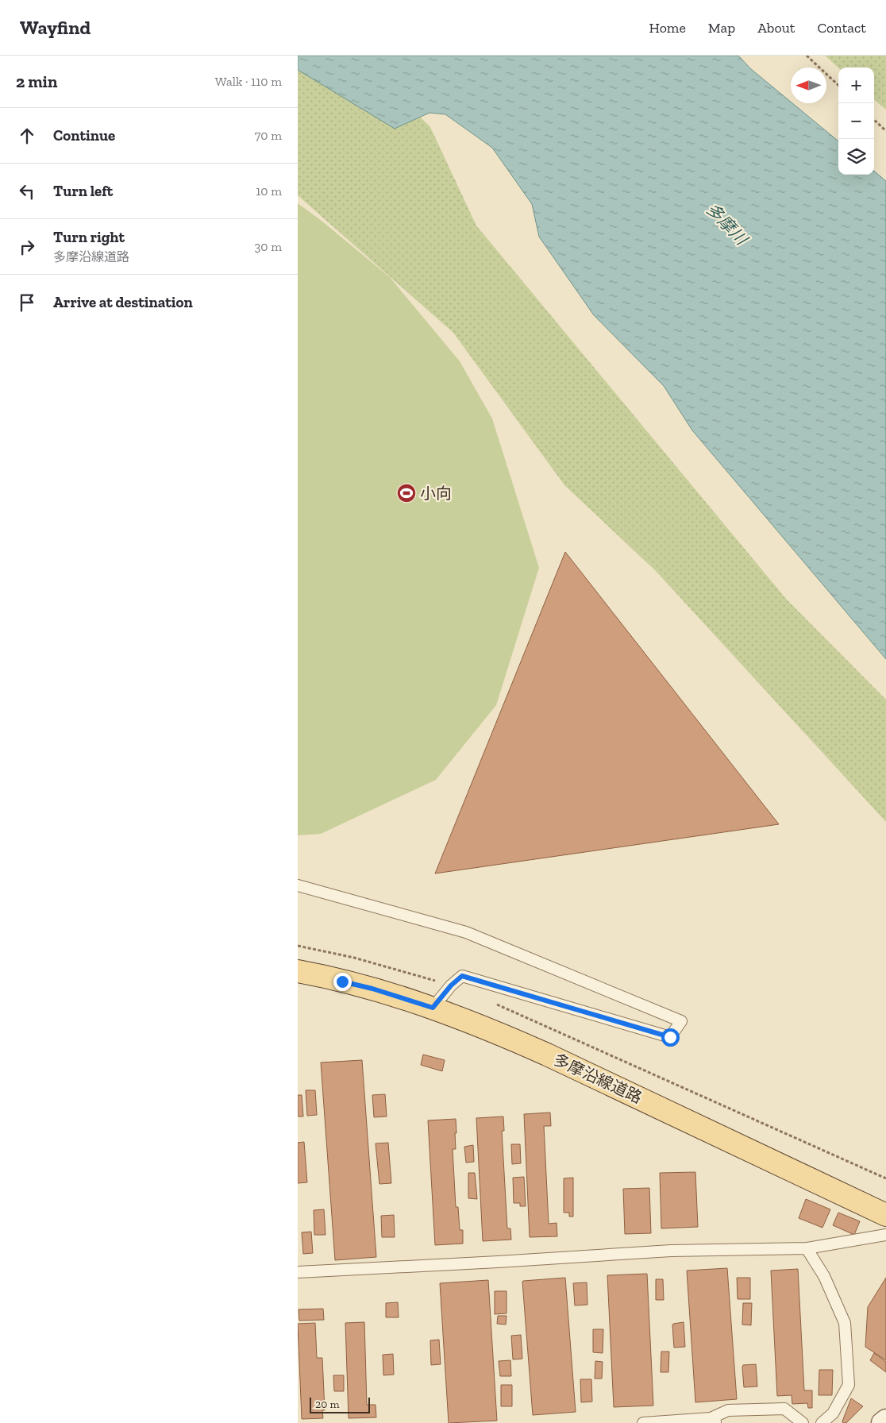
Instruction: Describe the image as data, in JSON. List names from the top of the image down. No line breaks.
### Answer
{"streets":{"main road":["多摩沿線道路"]},"water":["多摩川"],"places":{"sports":["小向"]},"scale_bar":"20 m","north":"left","page":{"header":"Wayfind","nav":["Home","Map","About","Contact"],"heading":["2 min","Walk · 110 m"],"map_buttons":["+","−"],"list":[["Continue","70 m"],["Turn left","10 m"],["Turn right","多摩沿線道路","30 m"],"Arrive at destination"],"scale":"20 m"}}
